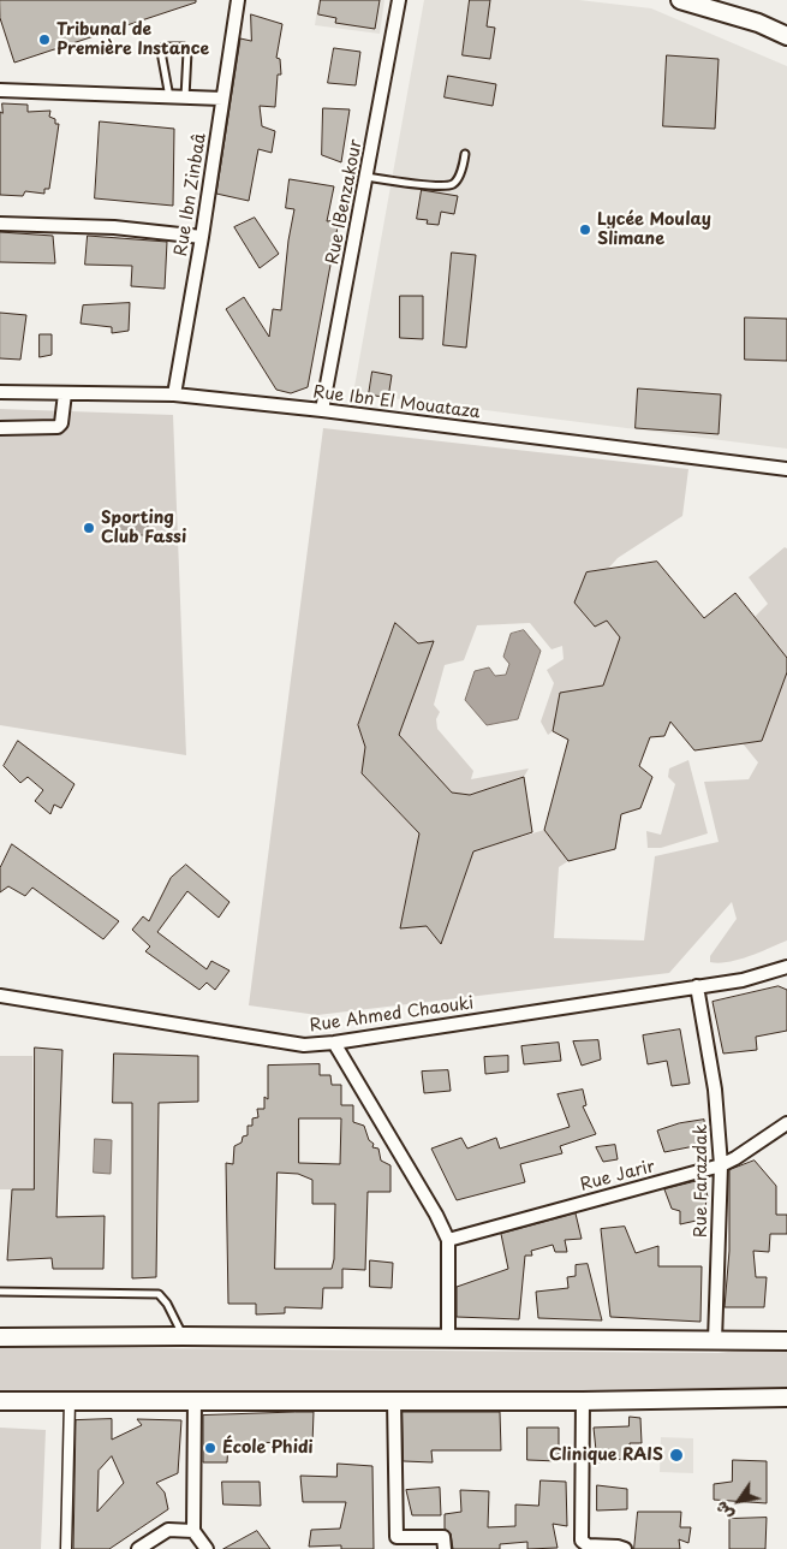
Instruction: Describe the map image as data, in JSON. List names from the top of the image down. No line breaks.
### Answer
{"streets":{"street":["Rue Ibn Zinbaâ","Rue IBenzakour","Rue Ibn El Mouataza","Rue Ahmed Chaouki","Rue Jarir","Rue Farazdak"]},"crossings":[["Rue Ibn Zinbaâ","Rue Ibn El Mouataza"],["Rue IBenzakour","Rue Ibn El Mouataza"],["Rue Ahmed Chaouki","Rue Farazdak"],["Rue Jarir","Rue Farazdak"]],"places":["Tribunal de Première Instance","Lycée Moulay Slimane","Sporting Club Fassi","École Phidi","Clinique RAIS"],"north":"bottom left"}
